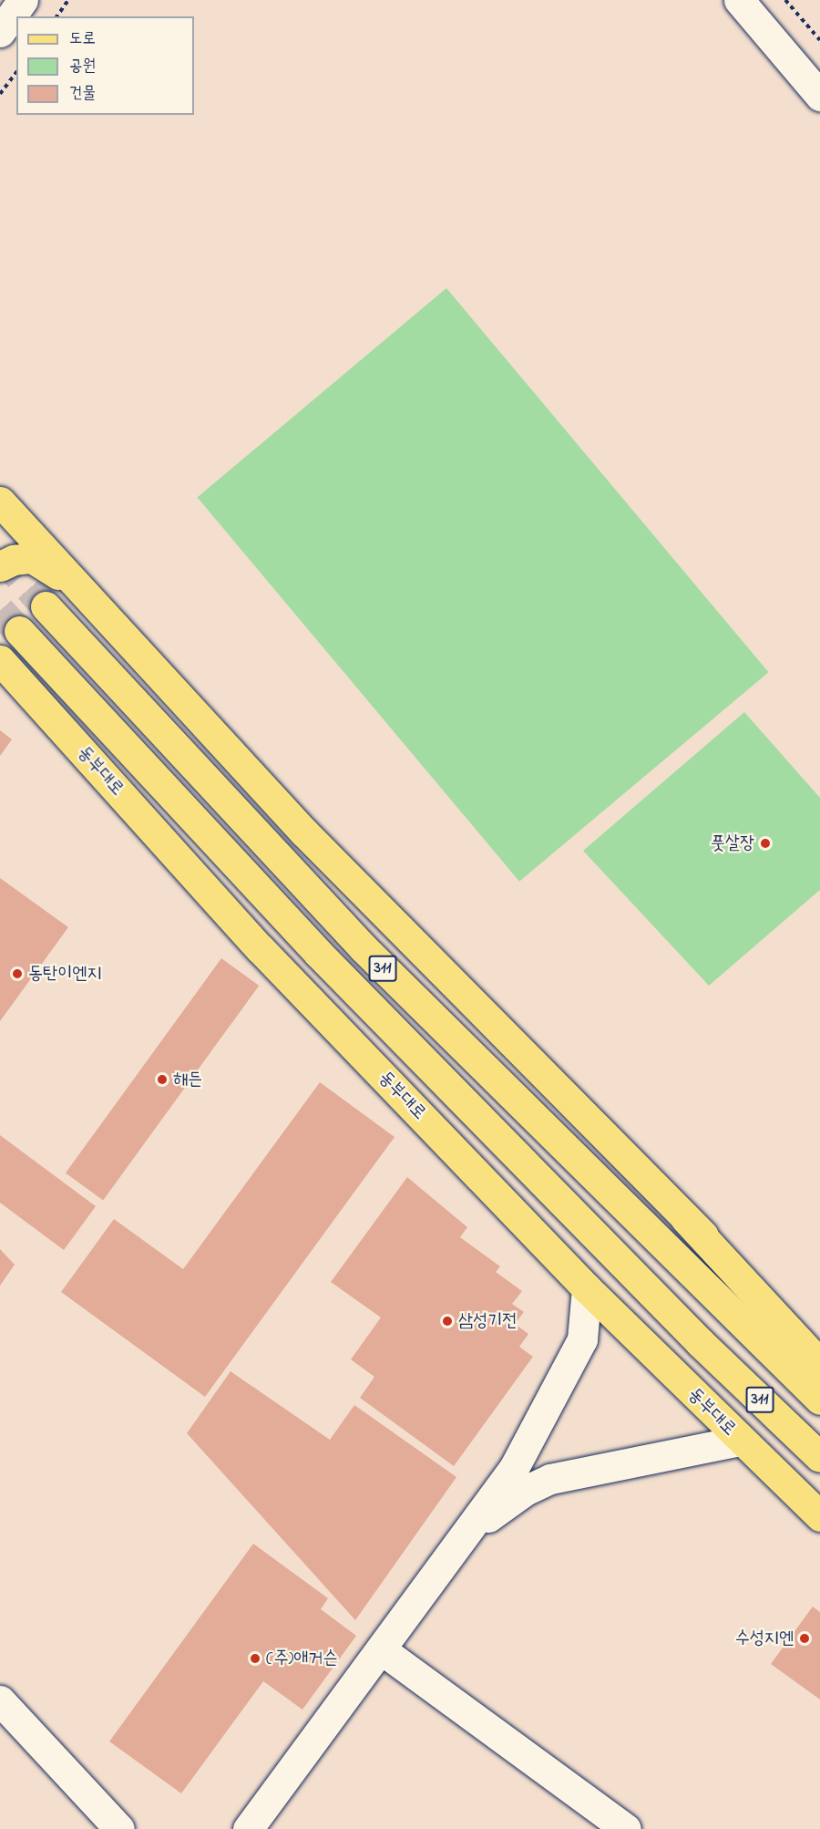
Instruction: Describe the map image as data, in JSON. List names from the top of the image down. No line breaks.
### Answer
{"streets":{"main road":["동부대로","311"]},"places":["풋살장","동탄이엔지","해든","삼성기전","수성지엔","(주)애거슨"],"legend":["도로","공원","건물"]}
